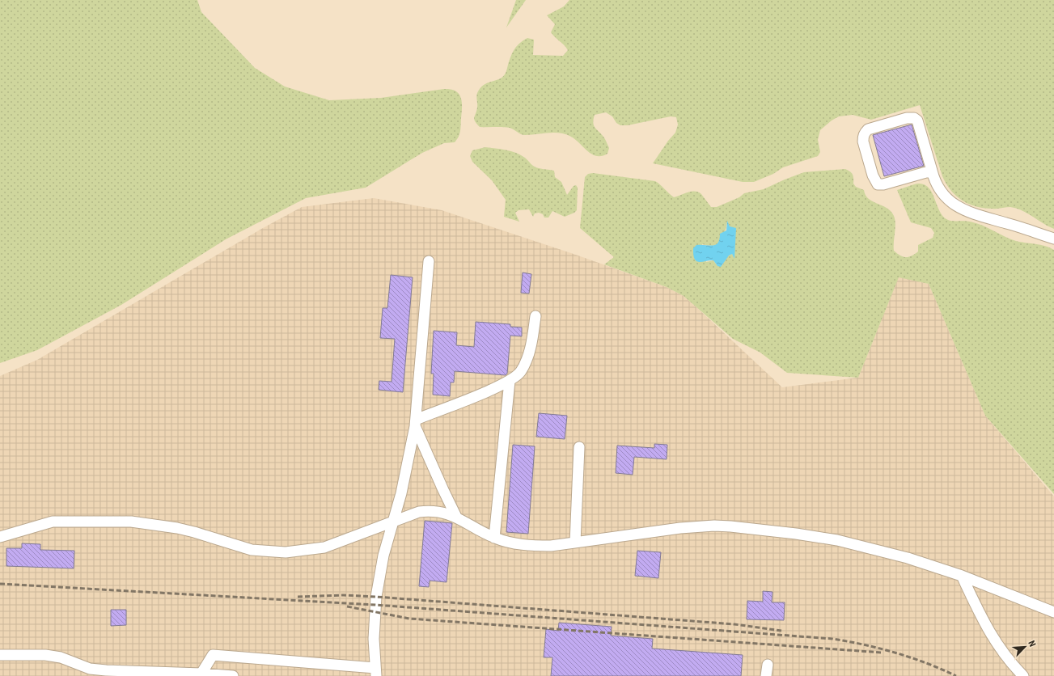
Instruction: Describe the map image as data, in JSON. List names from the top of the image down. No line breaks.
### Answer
{"north":"top right"}
